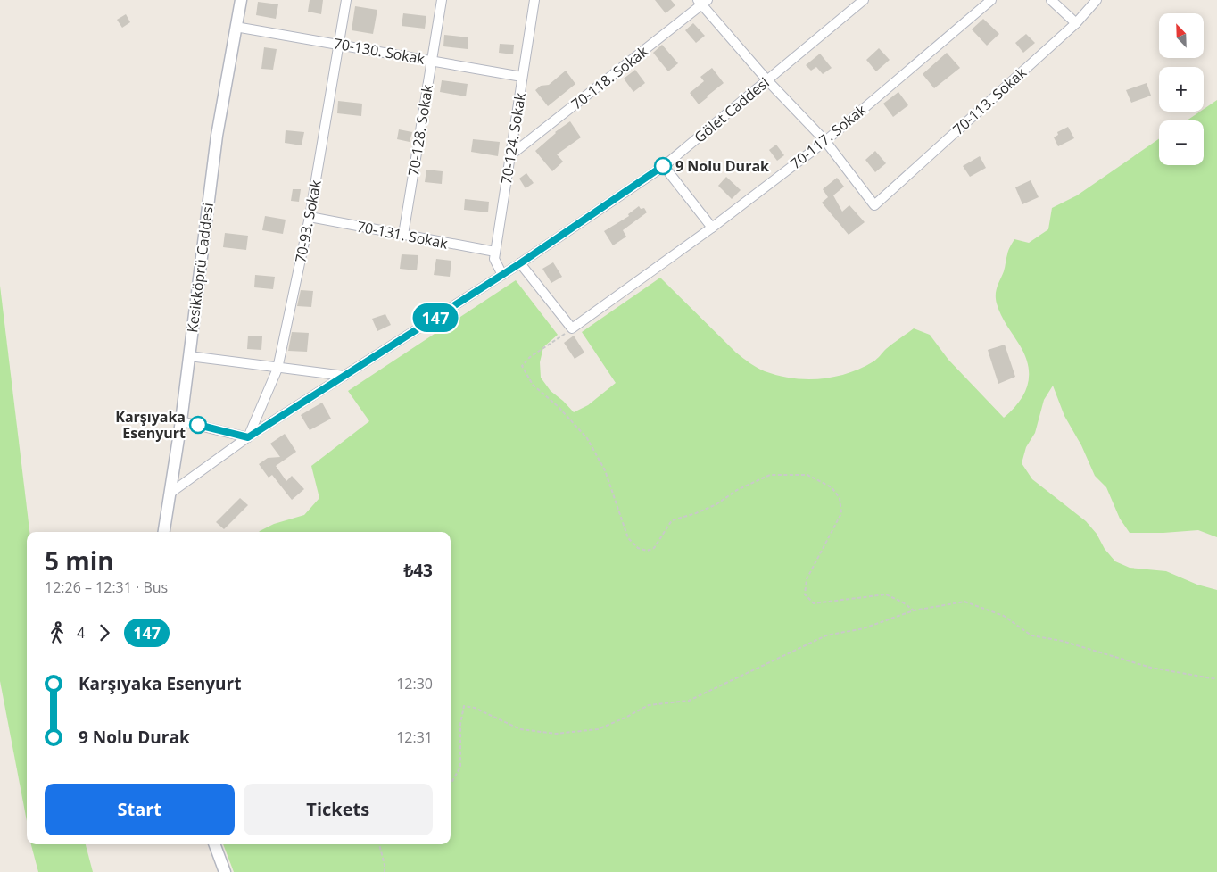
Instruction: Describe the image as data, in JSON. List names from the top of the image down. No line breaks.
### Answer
{"streets":{"street":["70-130. Sokak","70-118. Sokak","70-113. Sokak","Gölet Caddesi","70-128. Sokak","70-117. Sokak","70-124. Sokak","70-93. Sokak","70-131. Sokak","Kesikköprü Caddesi"]},"crossings":[["70-130. Sokak","70-128. Sokak"],["70-130. Sokak","70-124. Sokak"],["70-130. Sokak","70-93. Sokak"],["70-130. Sokak","Kesikköprü Caddesi"],["70-118. Sokak","70-124. Sokak"],["70-113. Sokak","70-117. Sokak"],["Gölet Caddesi","70-124. Sokak"],["Gölet Caddesi","70-93. Sokak"],["Gölet Caddesi","Kesikköprü Caddesi"],["70-128. Sokak","70-131. Sokak"],["70-124. Sokak","70-131. Sokak"],["70-93. Sokak","70-131. Sokak"]],"places":["9 Nolu Durak","Karşıyaka Esenyurt"],"lines":["bus line 147"],"north":"top left","page":{"on_map":"147","map_buttons":["+","−"],"heading":["5 min","12:26 – 12:31 · Bus","₺43"],"legs":["4","147"],"list":[{"name":"Karşıyaka Esenyurt","value":"12:30"},{"name":"9 Nolu Durak","value":"12:31"}],"buttons":["Start","Tickets"]}}
